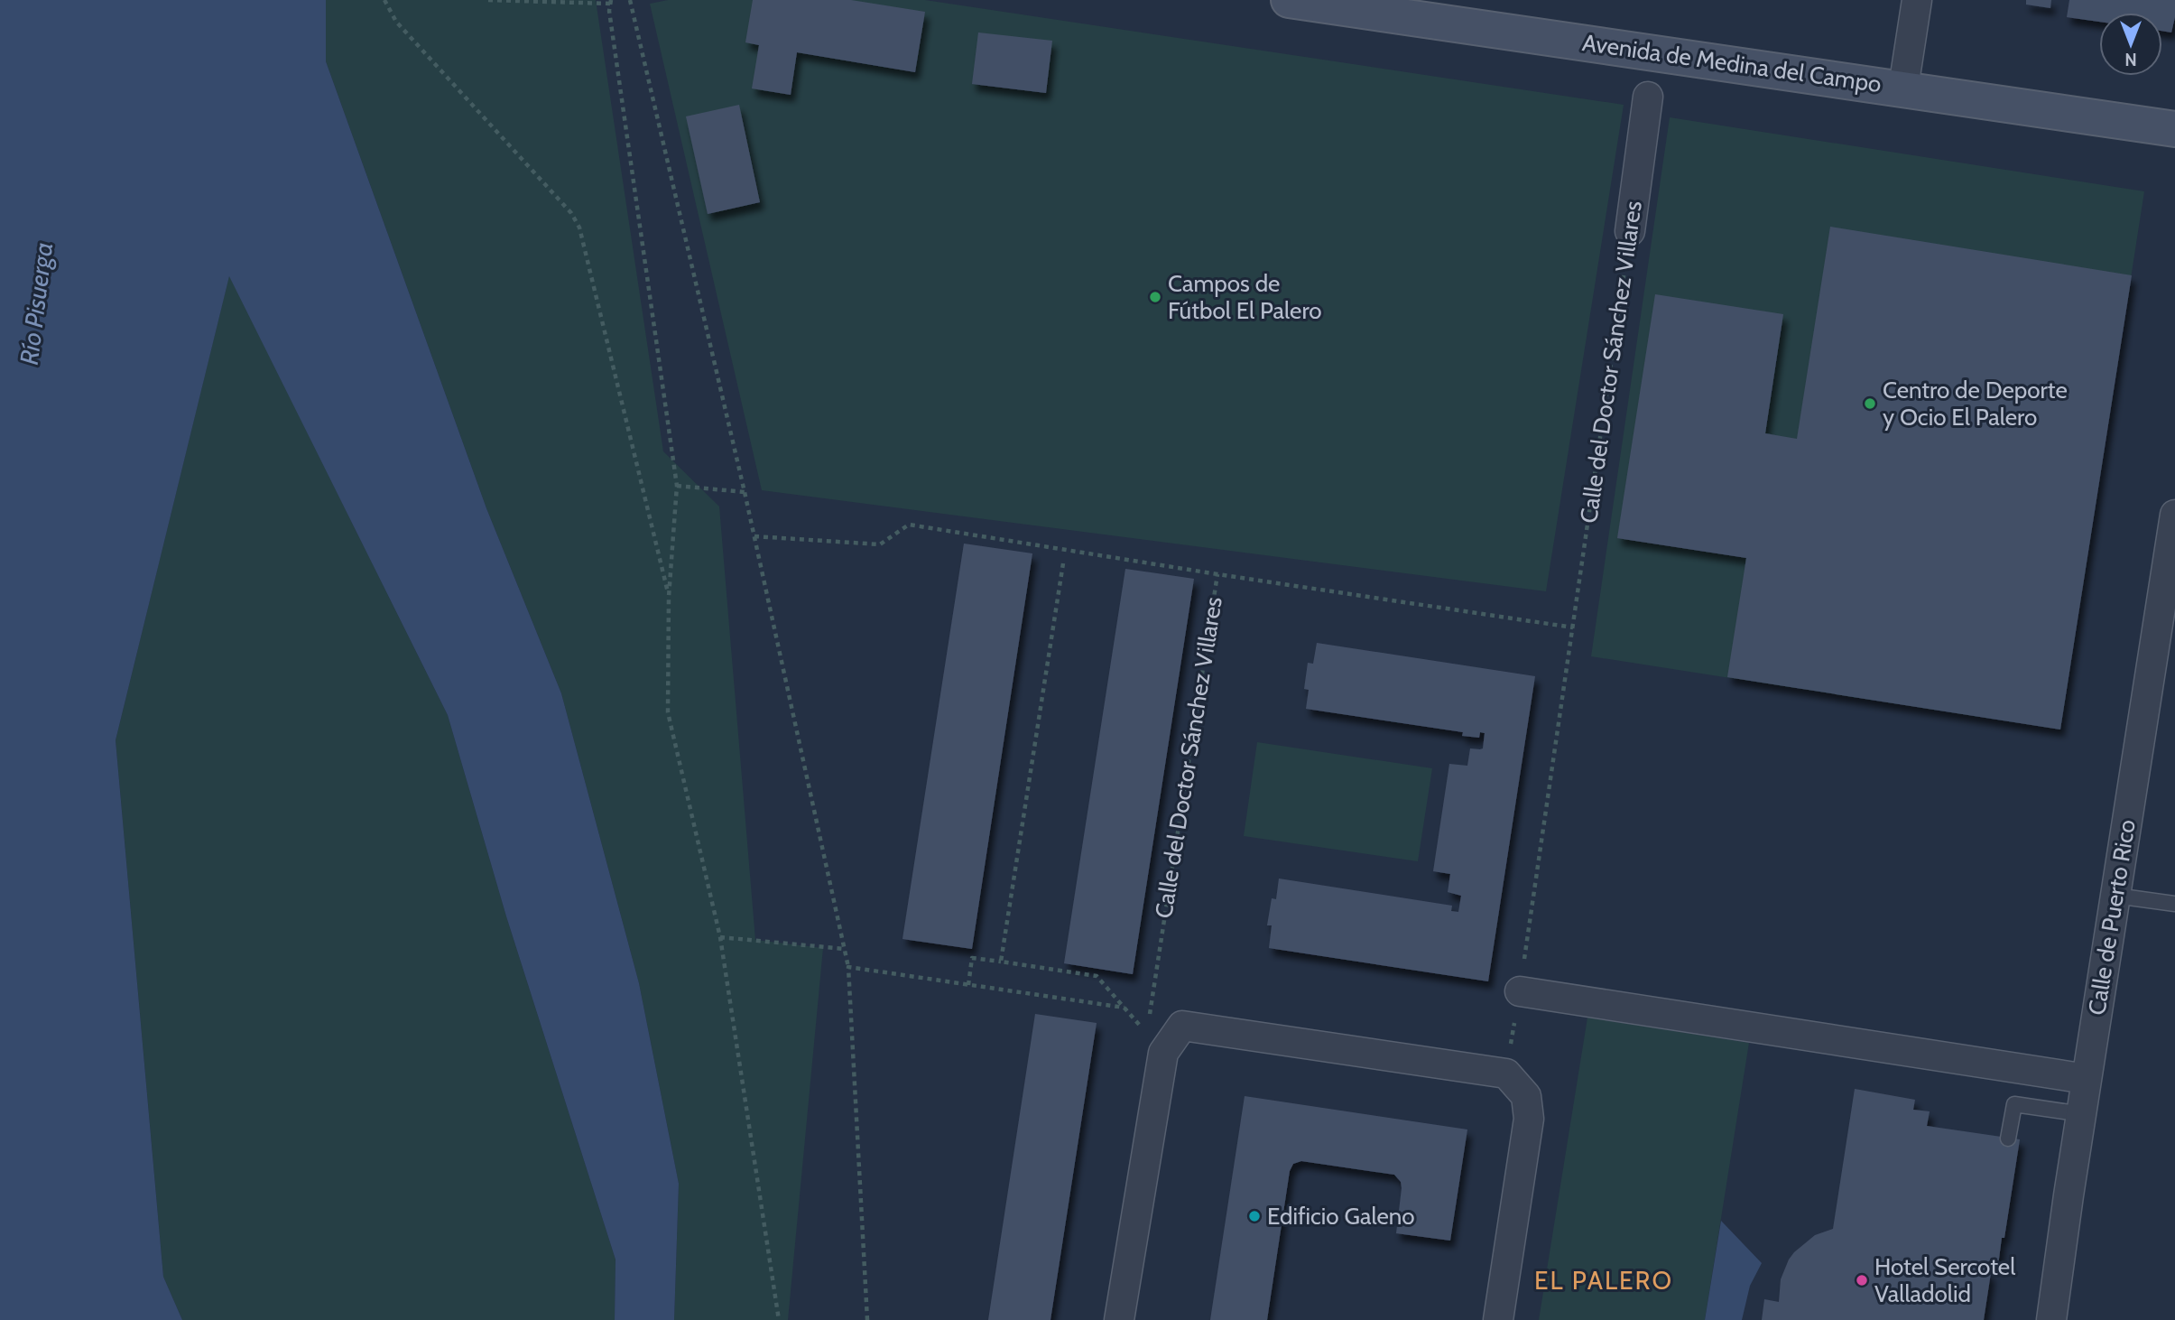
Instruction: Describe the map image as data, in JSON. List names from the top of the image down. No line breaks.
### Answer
{"streets":{"main road":["Avenida de Medina del Campo"],"street":["Calle del Doctor Sánchez Villares","Calle de Puerto Rico"]},"districts":["EL PALERO"],"water":["Río Pisuerga"],"places":["Campos de Fútbol El Palero","Centro de Deporte y Ocio El Palero","Edificio Galeno","Hotel Sercotel Valladolid"],"north":"bottom"}
